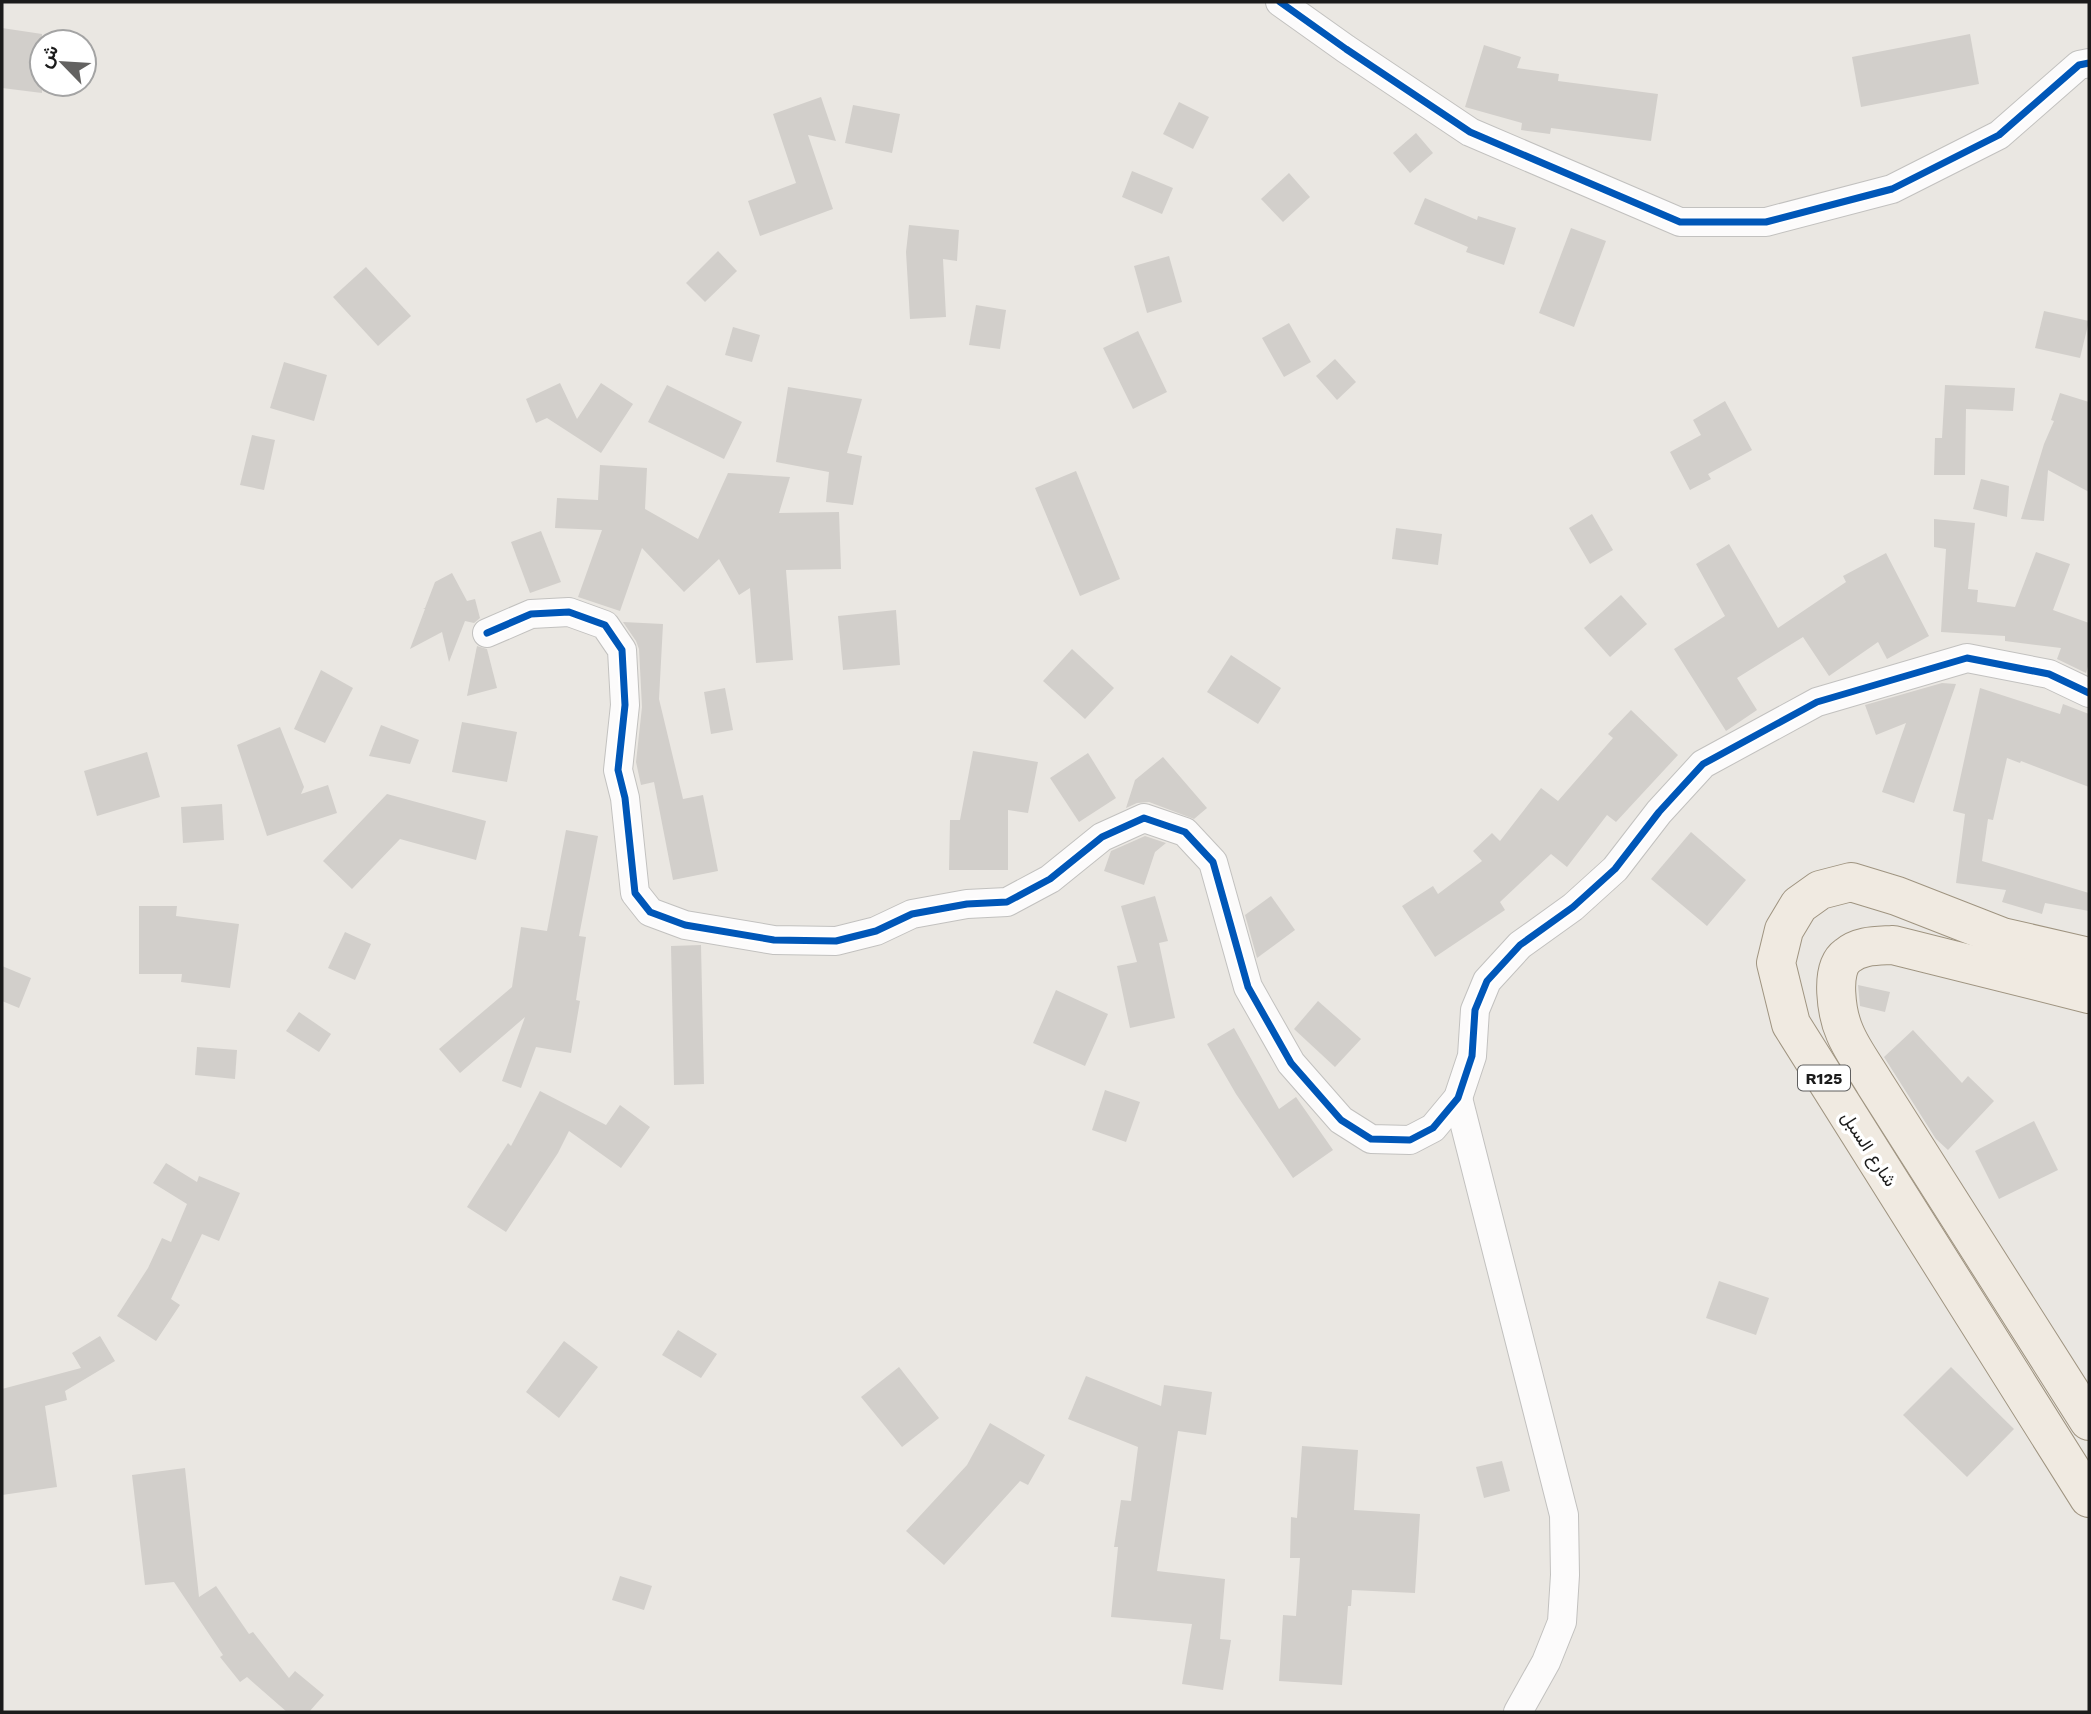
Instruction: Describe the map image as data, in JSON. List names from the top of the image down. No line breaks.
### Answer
{"streets":{"main road":["R125","شارع السبل"]},"north":"top left"}
